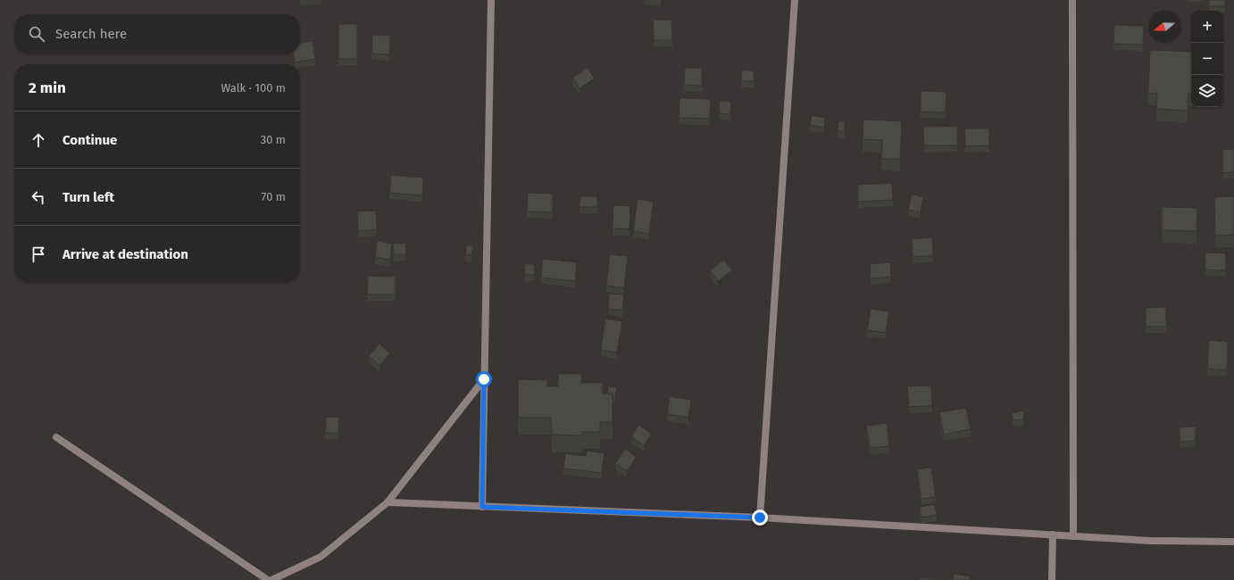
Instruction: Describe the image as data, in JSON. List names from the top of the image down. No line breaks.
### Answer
{"north":"left","page":{"map_buttons":["+","−"],"search":"Search here","heading":["2 min","Walk · 100 m"],"list":[["Continue","30 m"],["Turn left","70 m"],"Arrive at destination"]}}
